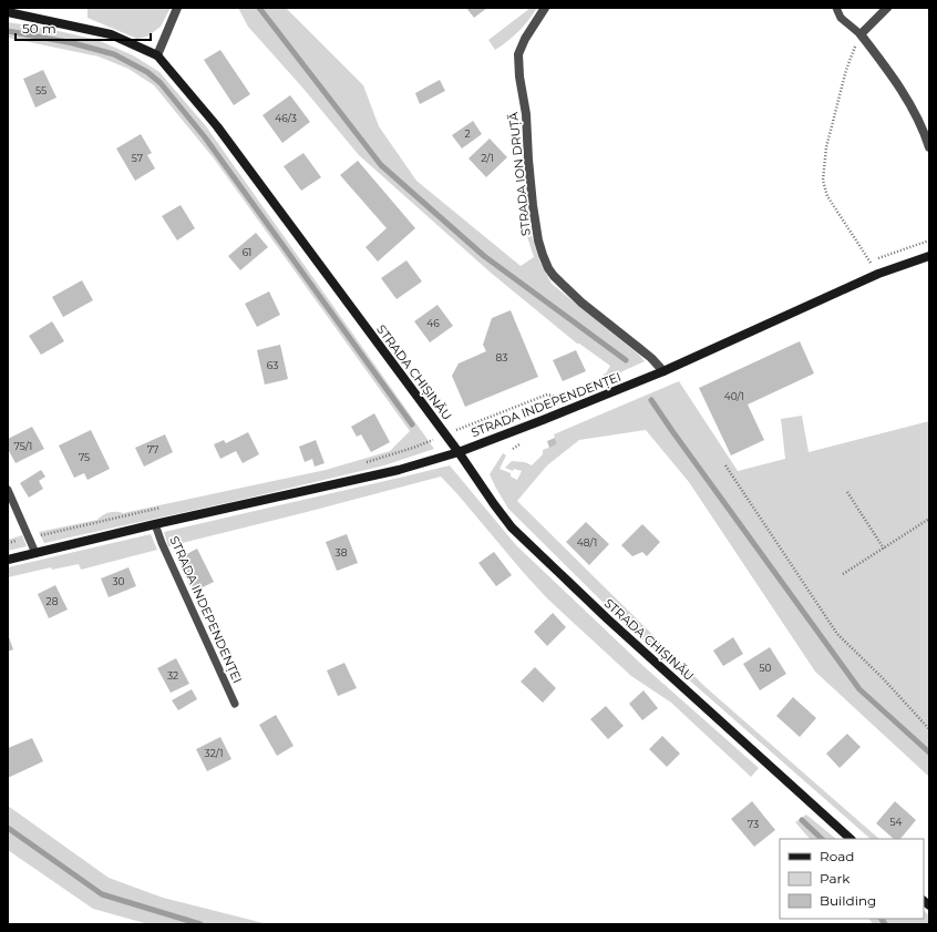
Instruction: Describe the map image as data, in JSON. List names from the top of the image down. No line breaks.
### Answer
{"streets":{"street":["STRADA ION DRUȚĂ","STRADA CHIȘINĂU","STRADA INDEPENDENȚEI"]},"crossings":[["STRADA ION DRUȚĂ","STRADA INDEPENDENȚEI"],["STRADA CHIȘINĂU","STRADA INDEPENDENȚEI"]],"house_numbers":["55","46/3","2","57","2/1","61","46","83","63","40/1","75/1","77","75","48/1","38","30","28","50","32","32/1","54","73"],"legend":["Road","Park","Building"],"scale_bar":"50 m"}
